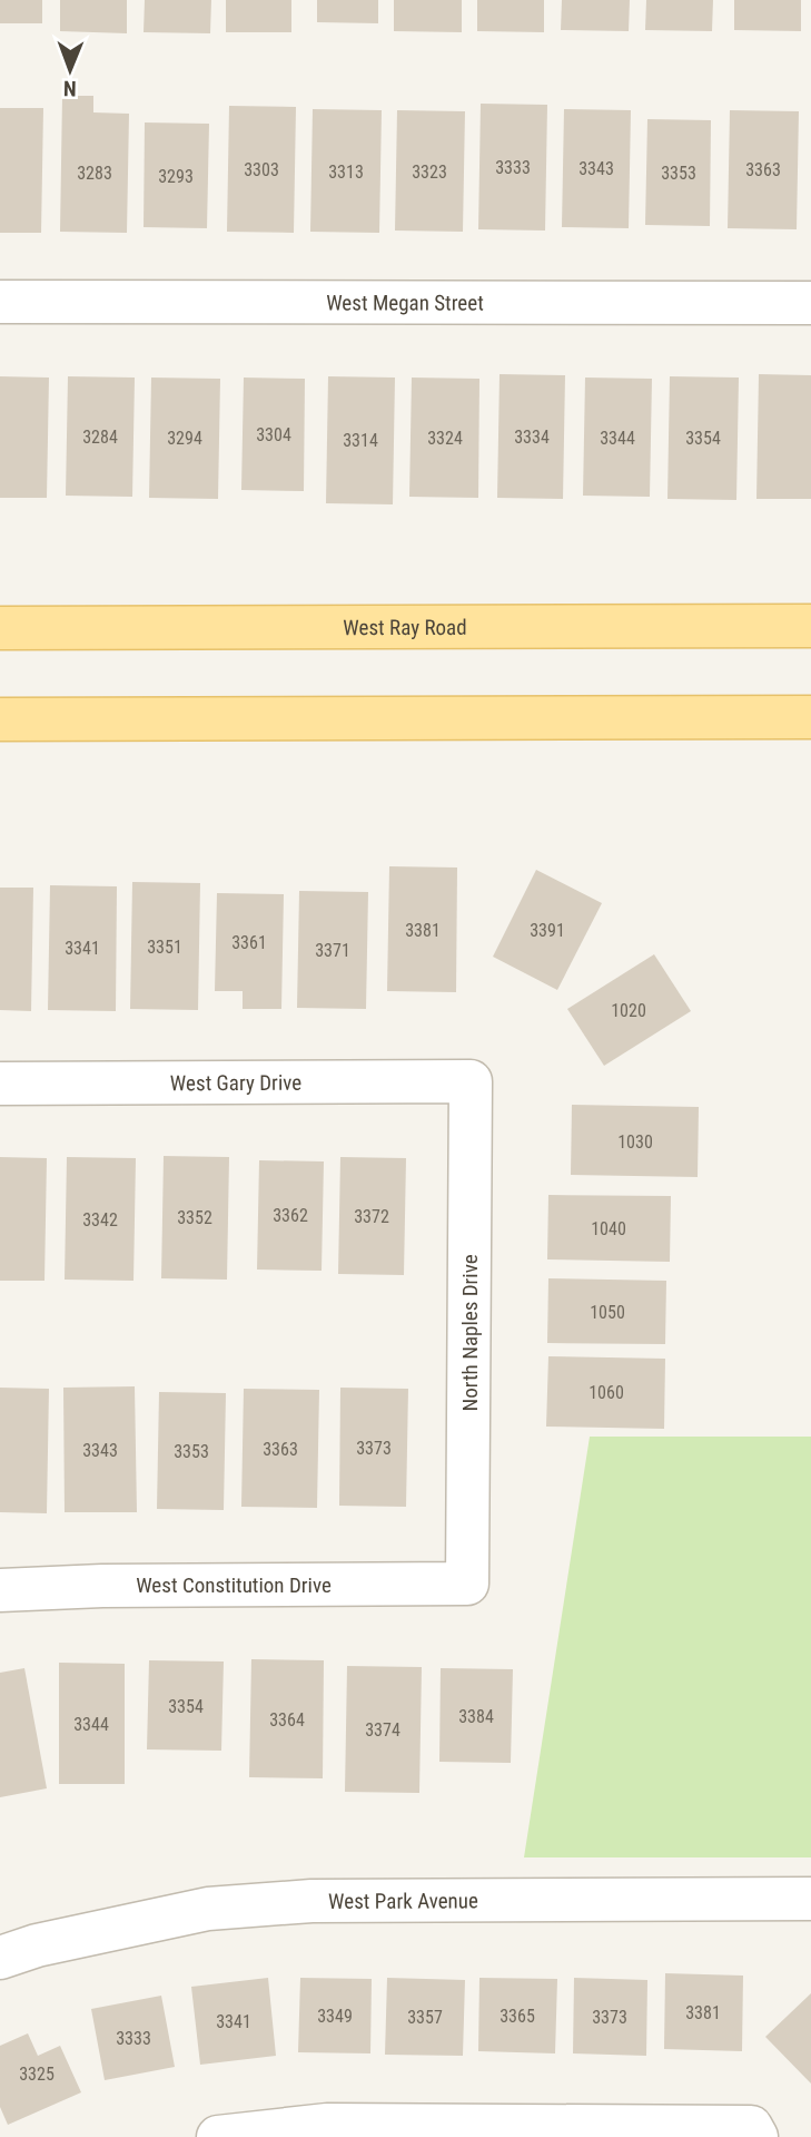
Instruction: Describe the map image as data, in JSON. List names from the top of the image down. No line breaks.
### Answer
{"streets":{"main road":["West Ray Road"],"street":["West Megan Street","West Gary Drive","North Naples Drive","West Constitution Drive","West Park Avenue"]},"crossings":[["West Gary Drive","North Naples Drive"],["North Naples Drive","West Constitution Drive"]],"house_numbers":["3333","3343","3303","3363","3313","3323","3283","3353","3293","3304","3284","3334","3294","3324","3344","3354","3314","3381","3391","3361","3351","3341","3371","1020","1030","3362","3372","3352","3342","1040","1050","1060","3373","3363","3343","3353","3354","3384","3364","3344","3374","3381","3349","3365","3357","3373","3341","3333","3325"],"north":"bottom"}
